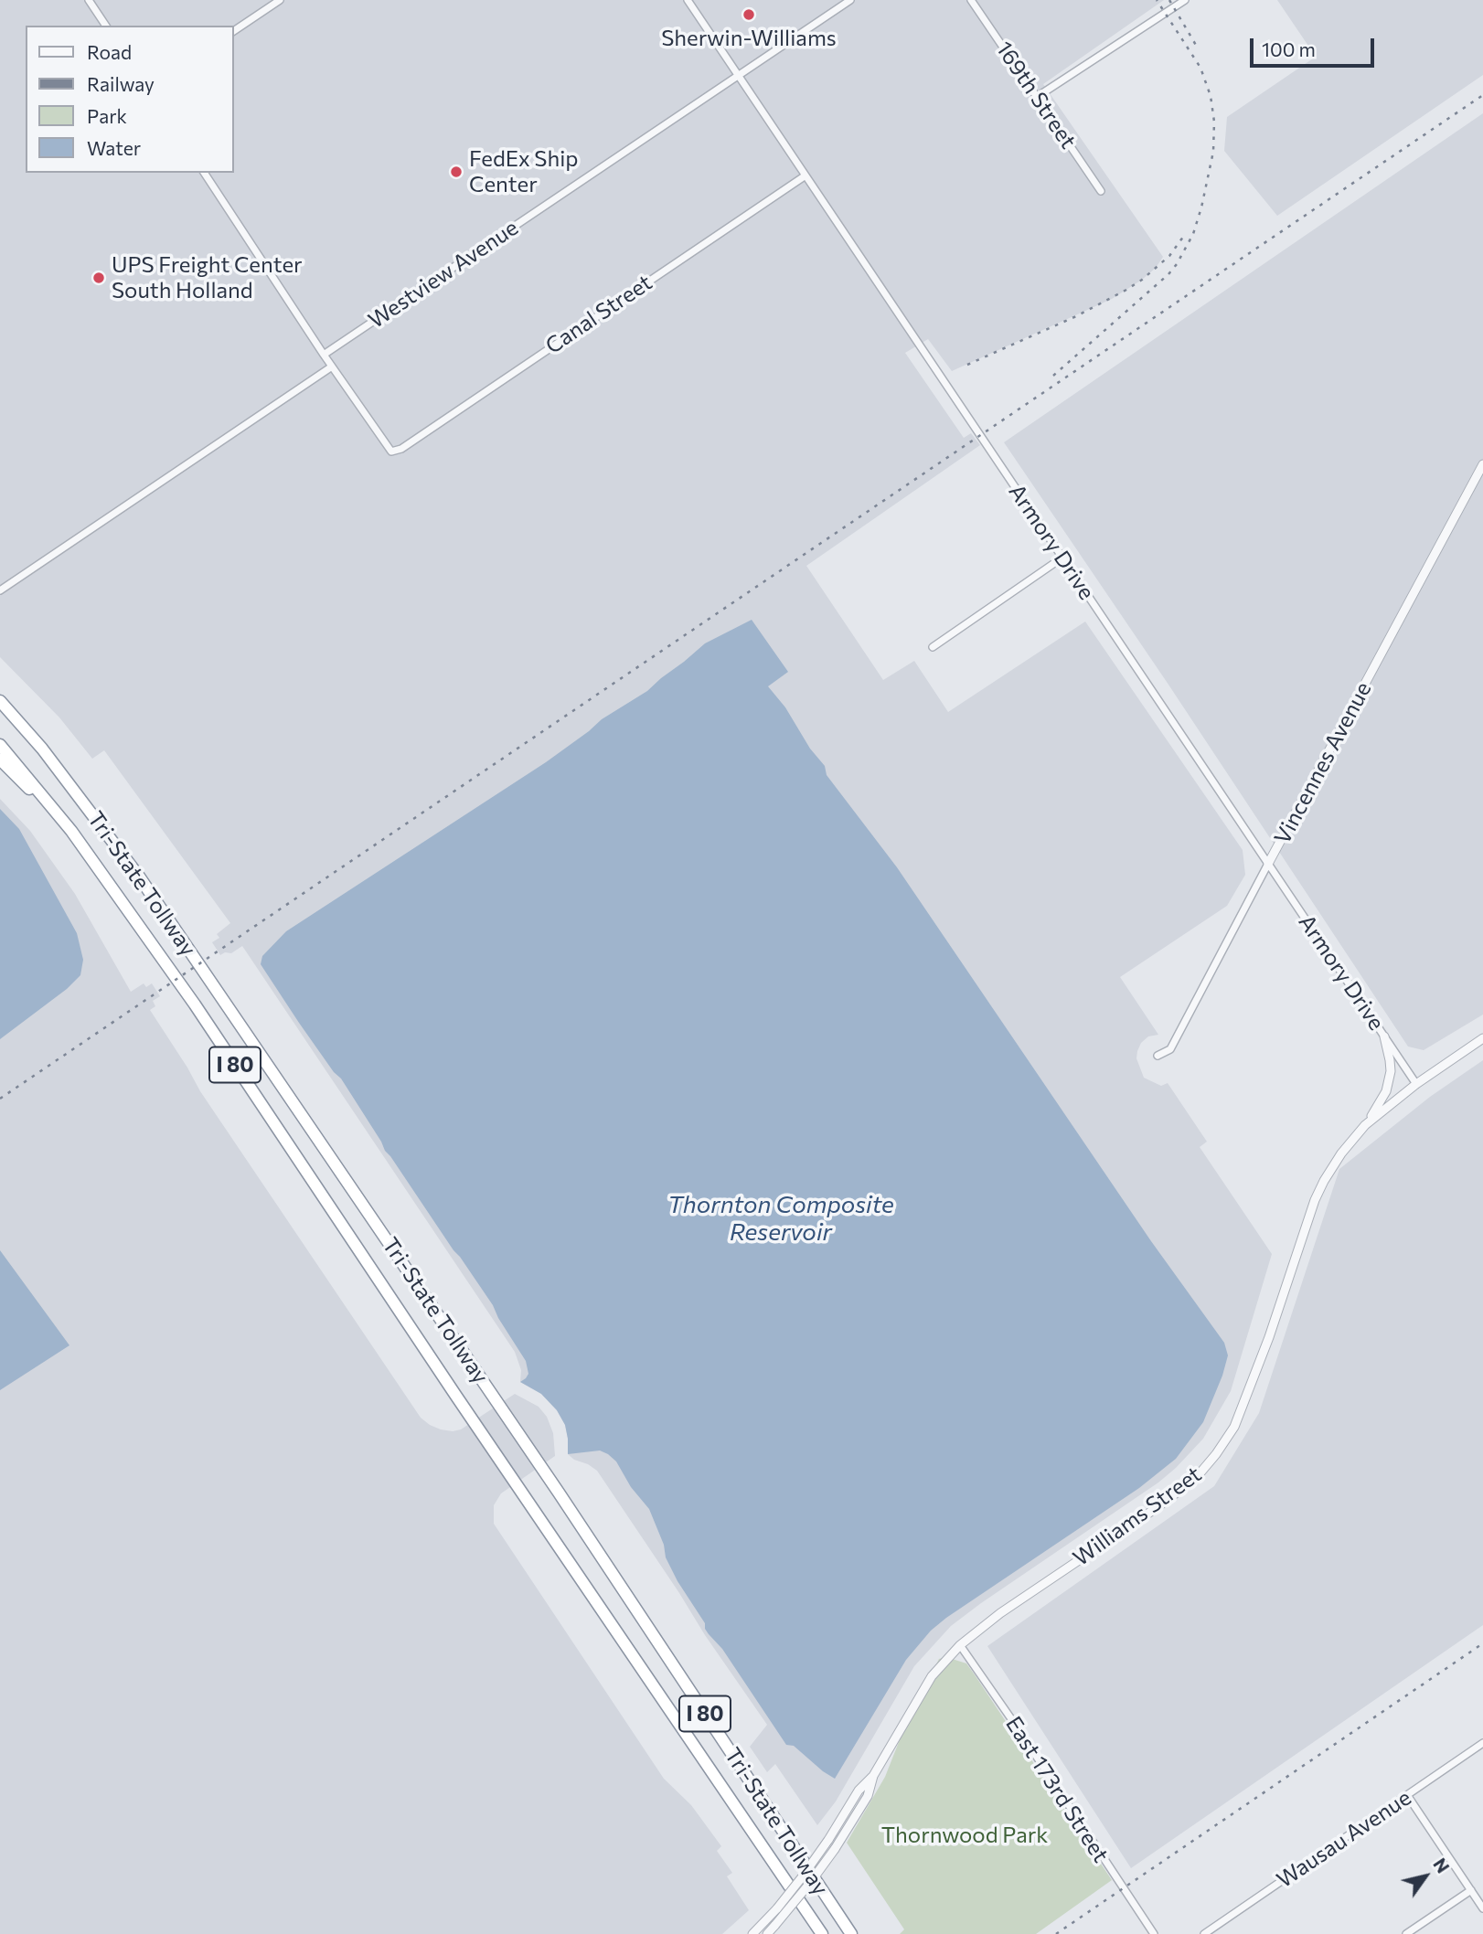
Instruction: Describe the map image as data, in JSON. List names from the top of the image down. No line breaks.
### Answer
{"streets":{"highway":["Tri-State Tollway","I 80"],"street":["169th Street","Westview Avenue","Canal Street","Armory Drive","Vincennes Avenue","Williams Street","East 173rd Street","Wausau Avenue"]},"crossings":[["Westview Avenue","Armory Drive"],["Canal Street","Armory Drive"],["Armory Drive","Vincennes Avenue"],["Armory Drive","Williams Street"],["Williams Street","East 173rd Street"]],"water":["Thornton Composite Reservoir"],"parks":["Thornwood Park"],"places":["Sherwin-Williams","FedEx Ship Center","UPS Freight Center South Holland"],"legend":["Road","Railway","Park","Water"],"scale_bar":"100 m","north":"top right"}
